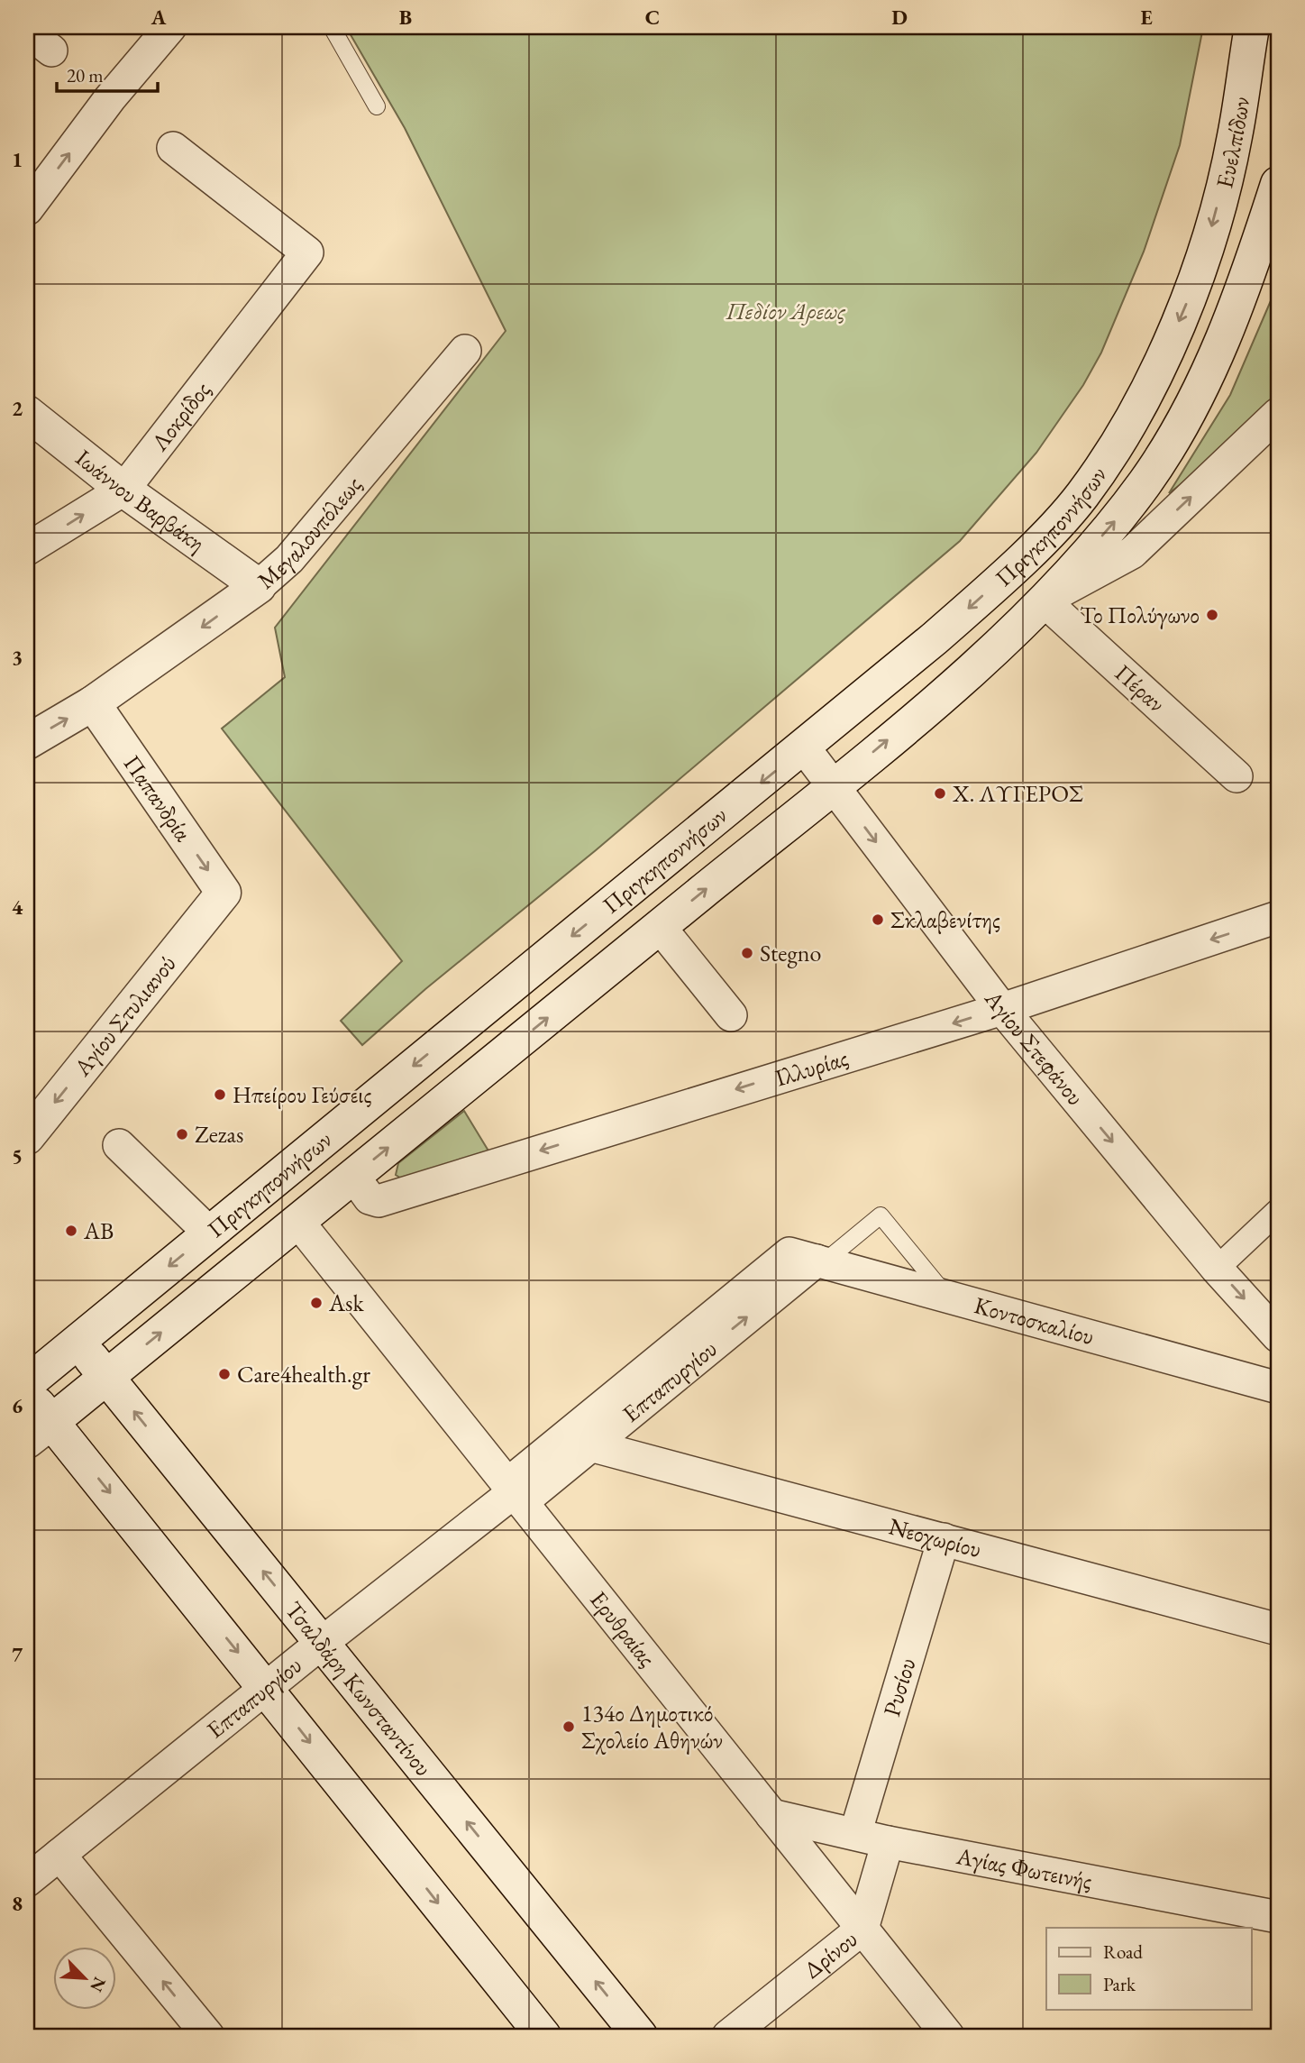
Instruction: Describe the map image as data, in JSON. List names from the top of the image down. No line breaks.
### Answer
{"streets":{"main road":["Ευελπίδων","Ιωάννου Βαρβάκη","Πριγκηποννήσων","Μεγαλουπόλεως","Παπανδρία","Αγίου Στυλιανού","Τσαλδάρη Κωνσταντίνου"],"street":["Λοκρίδος","Πέραν","Αγίου Στεφάνου","Ιλλυρίας","Κοντοσκαλίου","Επταπυργίου","Νεοχωρίου","Ερυθραίας","Ρυσίου","Αγίας Φωτεινής","Δρίνου"]},"crossings":[["Ευελπίδων","Πριγκηποννήσων"],["Λοκρίδος","Ιωάννου Βαρβάκη"],["Ιωάννου Βαρβάκη","Μεγαλουπόλεως"],["Πριγκηποννήσων","Πέραν"],["Πριγκηποννήσων","Αγίου Στεφάνου"],["Πριγκηποννήσων","Ιλλυρίας"],["Πριγκηποννήσων","Ερυθραίας"],["Πριγκηποννήσων","Τσαλδάρη Κωνσταντίνου"],["Μεγαλουπόλεως","Παπανδρία"],["Παπανδρία","Αγίου Στυλιανού"],["Αγίου Στεφάνου","Ιλλυρίας"],["Κοντοσκαλίου","Επταπυργίου"],["Επταπυργίου","Νεοχωρίου"],["Επταπυργίου","Ερυθραίας"],["Επταπυργίου","Τσαλδάρη Κωνσταντίνου"],["Νεοχωρίου","Ρυσίου"],["Ερυθραίας","Αγίας Φωτεινής"],["Ερυθραίας","Δρίνου"],["Ρυσίου","Αγίας Φωτεινής"],["Αγίας Φωτεινής","Δρίνου"]],"one_way":["Ευελπίδων","Παπανδρία","Αγίου Στυλιανού","Αγίου Στεφάνου","Ιλλυρίας"],"parks":["Πεδίον Άρεως"],"places":["Το Πολύγωνο","Χ. ΛΥΓΕΡΟΣ","Σκλαβενίτης","Stegno","Ηπείρου Γεύσεις","Zezas","ΑΒ","Ask","Care4health.gr","134ο Δημοτικό Σχολείο Αθηνών"],"legend":["Road","Park"],"scale_bar":"20 m","north":"bottom right","grid":{"columns":["A","B","C","D","E"],"rows":["1","2","3","4","5","6","7","8"]}}
